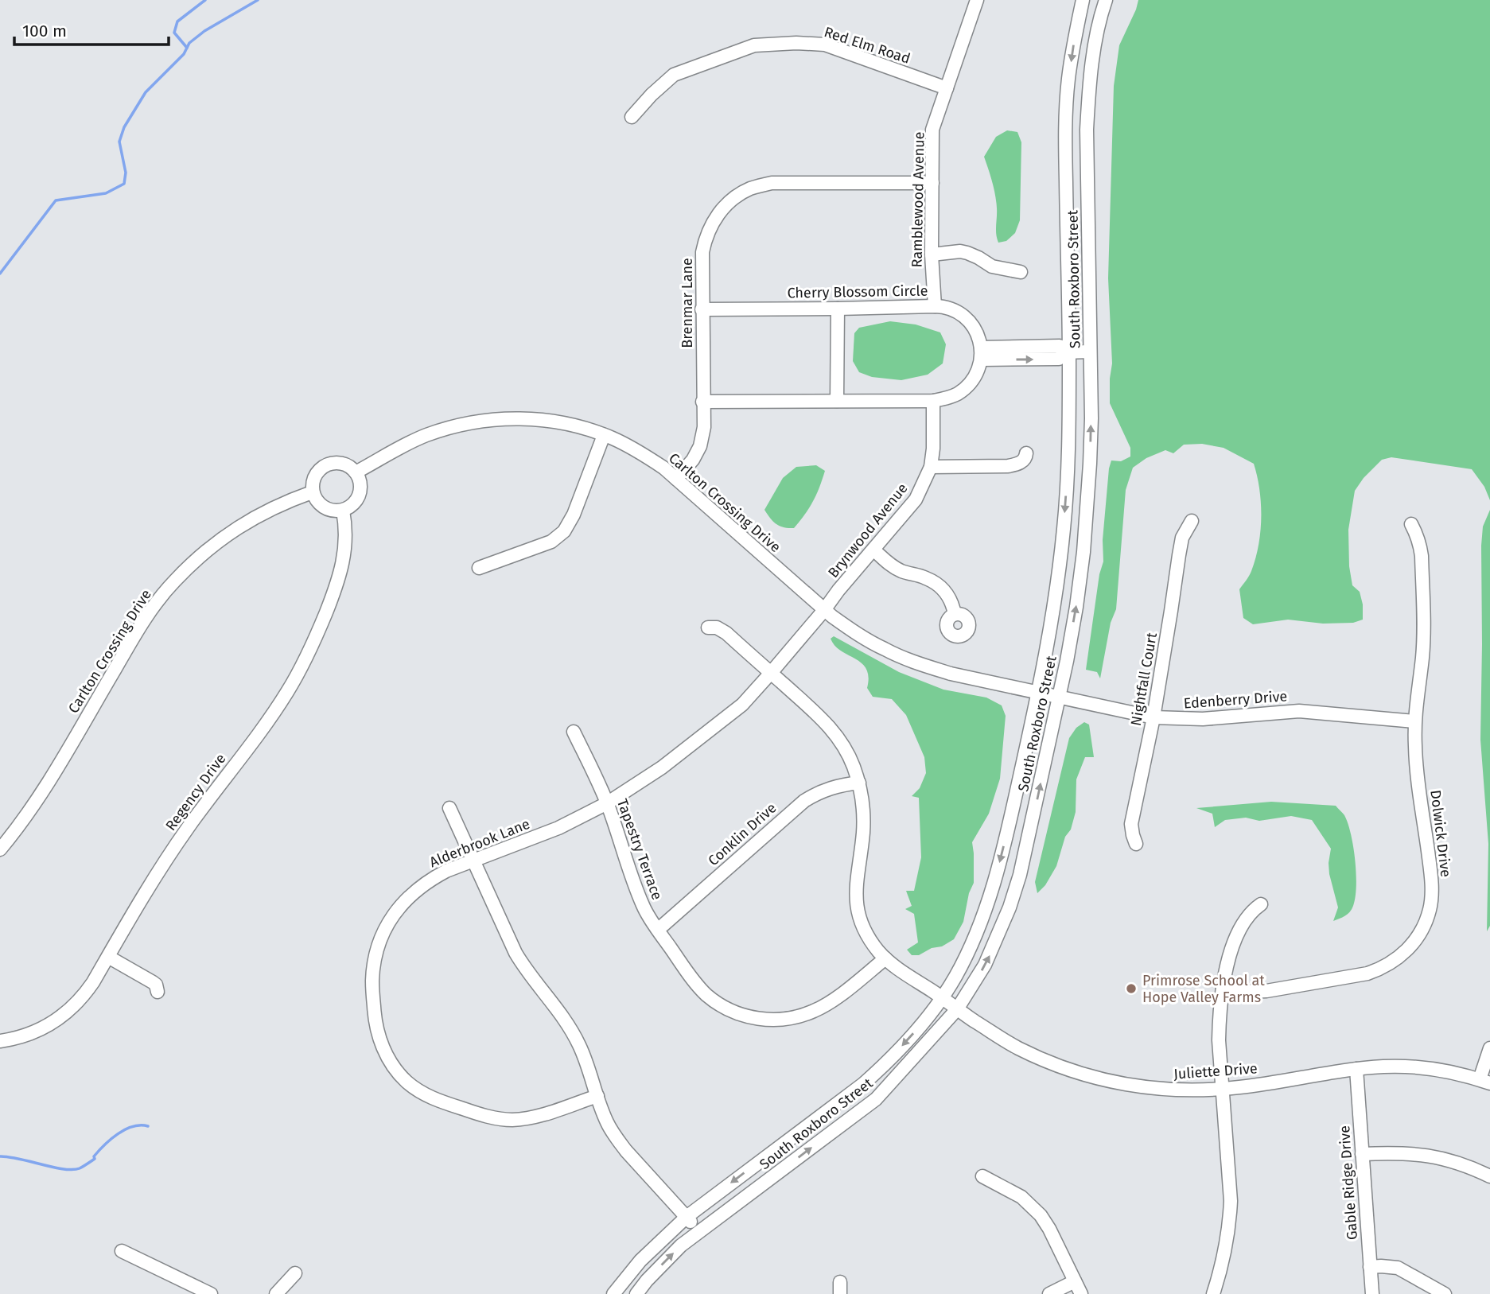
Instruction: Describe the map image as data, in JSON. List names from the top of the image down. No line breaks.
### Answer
{"streets":{"street":["Red Elm Road","Ramblewood Avenue","South Roxboro Street","Cherry Blossom Circle","Brenmar Lane","Carlton Crossing Drive","Brynwood Avenue","Nightfall Court","Edenberry Drive","Regency Drive","Dolwick Drive","Conklin Drive","Alderbrook Lane","Tapestry Terrace","Juliette Drive","Gable Ridge Drive"]},"crossings":[["Red Elm Road","Ramblewood Avenue"],["Ramblewood Avenue","Cherry Blossom Circle"],["Ramblewood Avenue","Brenmar Lane"],["South Roxboro Street","Carlton Crossing Drive"],["South Roxboro Street","Edenberry Drive"],["South Roxboro Street","Juliette Drive"],["Cherry Blossom Circle","Brenmar Lane"],["Brenmar Lane","Carlton Crossing Drive"],["Carlton Crossing Drive","Brynwood Avenue"],["Carlton Crossing Drive","Edenberry Drive"],["Carlton Crossing Drive","Regency Drive"],["Carlton Crossing Drive","Alderbrook Lane"],["Brynwood Avenue","Alderbrook Lane"],["Nightfall Court","Edenberry Drive"],["Edenberry Drive","Dolwick Drive"],["Conklin Drive","Tapestry Terrace"],["Conklin Drive","Juliette Drive"],["Alderbrook Lane","Tapestry Terrace"],["Alderbrook Lane","Juliette Drive"],["Tapestry Terrace","Juliette Drive"],["Juliette Drive","Gable Ridge Drive"]],"places":["Primrose School at Hope Valley Farms"],"scale_bar":"100 m"}
